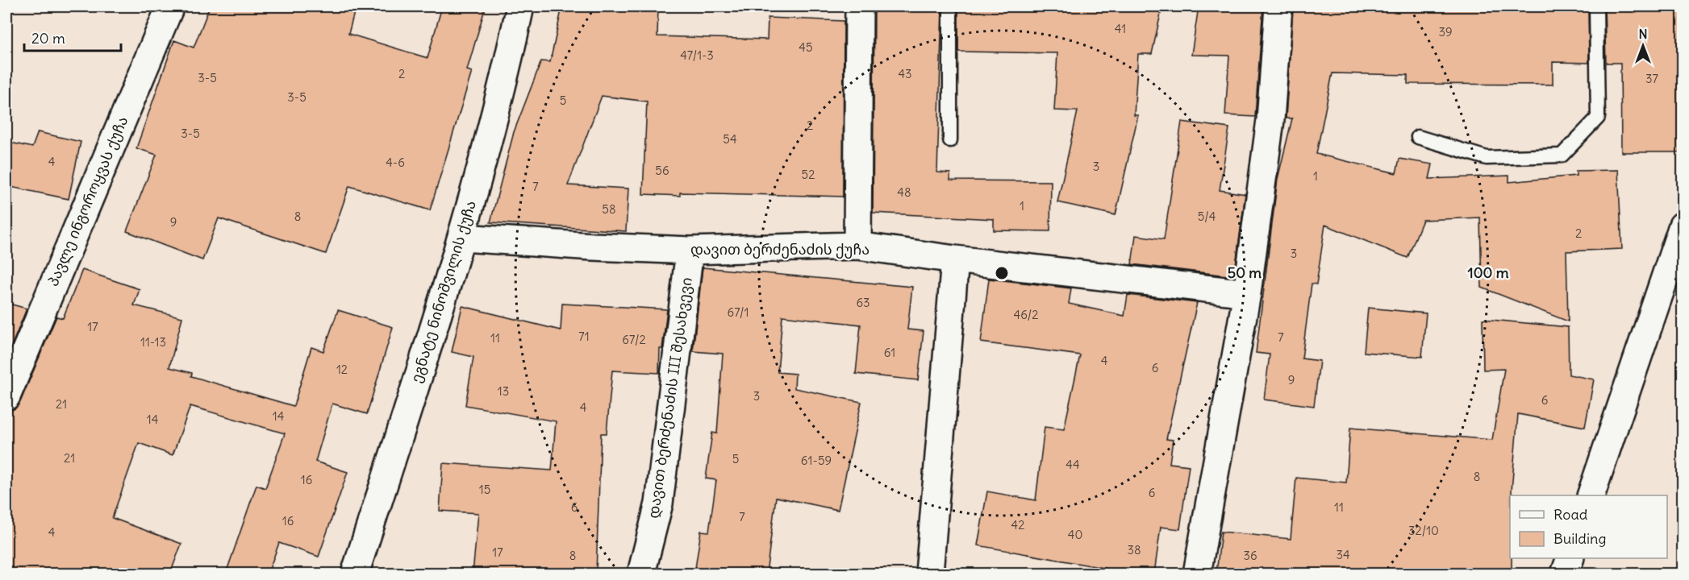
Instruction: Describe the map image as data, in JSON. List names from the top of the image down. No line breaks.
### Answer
{"streets":{"street":["პავლე ინგოროყვას ქუჩა","დავით ბერძენაძის ქუჩა","ეგნატე ნინოშვილის ქუჩა","დავით ბერძენაძის III შესახვევი"]},"crossings":[["დავით ბერძენაძის ქუჩა","ეგნატე ნინოშვილის ქუჩა"],["დავით ბერძენაძის ქუჩა","დავით ბერძენაძის III შესახვევი"]],"house_numbers":["41","39","45","47/1-3","2","43","3-5","37","3-5","5","2","3-5","54","4","4-6","3","56","52","1","7","48","1","58","8","5/4","9","2","3","63","67/1","46/2","17","71","7","11","67/2","11-13","61","4","6","12","9","13","3","6","21","4","14","14","21","5","61-59","44","8","16","15","6","6","11","7","16","42","32/10","4","40","38","17","34","8","36"],"legend":["Road","Building"],"scale_bar":"20 m","north":"top","rings":["50 m","100 m"]}
